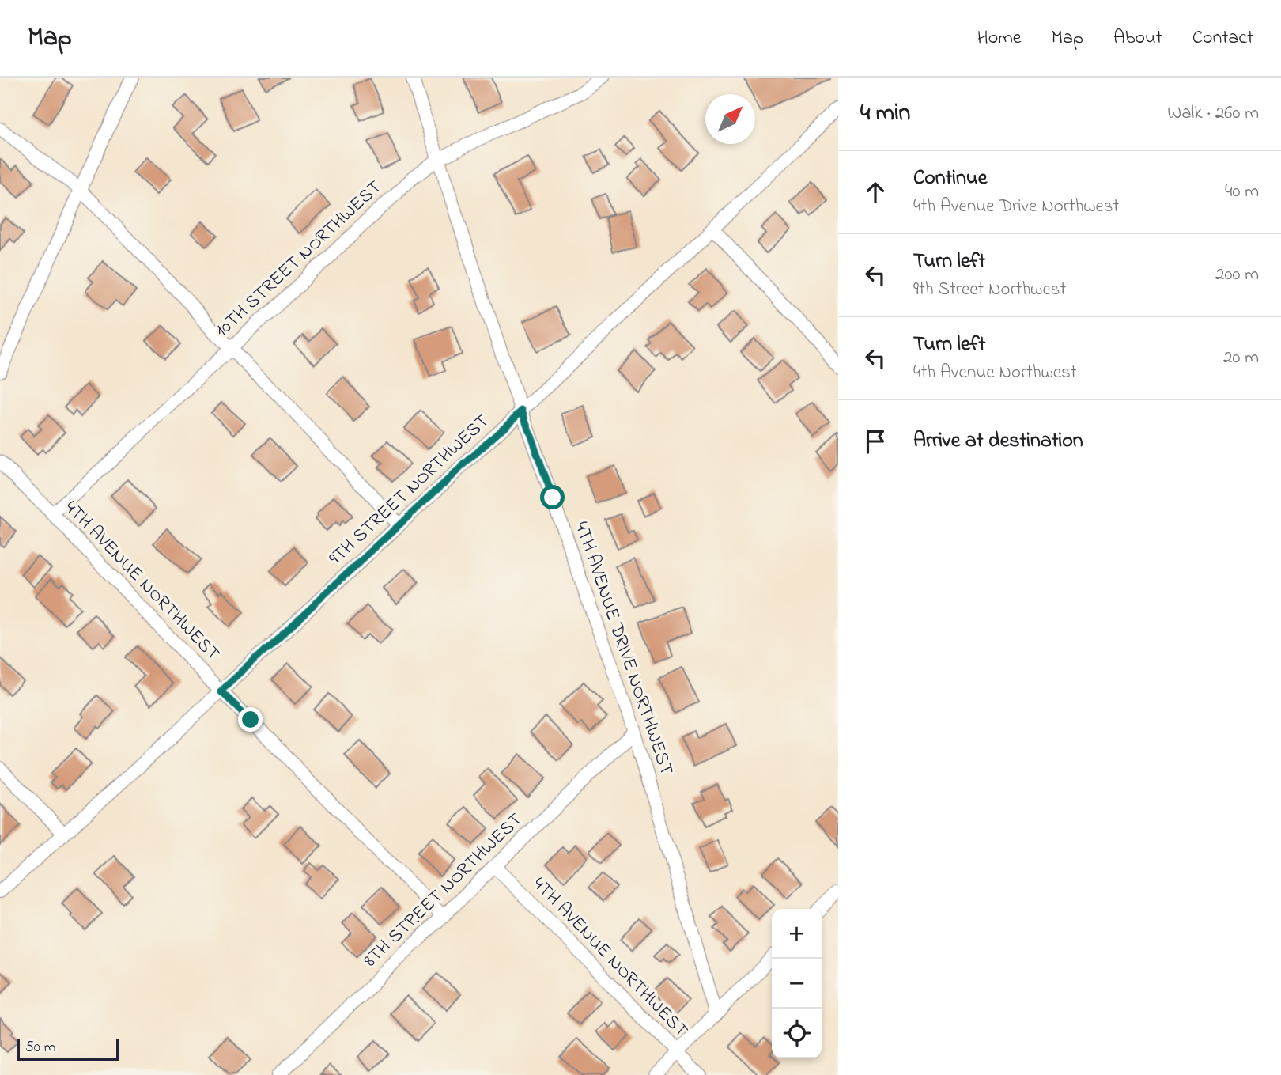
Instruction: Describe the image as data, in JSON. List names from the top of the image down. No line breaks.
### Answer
{"streets":{"street":["10TH STREET NORTHWEST","9TH STREET NORTHWEST","4TH AVENUE NORTHWEST","4TH AVENUE DRIVE NORTHWEST","8TH STREET NORTHWEST"]},"crossings":[["10TH STREET NORTHWEST","4TH AVENUE NORTHWEST"],["10TH STREET NORTHWEST","4TH AVENUE DRIVE NORTHWEST"],["9TH STREET NORTHWEST","4TH AVENUE NORTHWEST"],["9TH STREET NORTHWEST","4TH AVENUE DRIVE NORTHWEST"],["4TH AVENUE NORTHWEST","8TH STREET NORTHWEST"],["4TH AVENUE DRIVE NORTHWEST","8TH STREET NORTHWEST"]],"scale_bar":"50 m","north":"top right","page":{"header":"Map","nav":["Home","Map","About","Contact"],"heading":["4 min","Walk · 260 m"],"list":[["Continue","4th Avenue Drive Northwest","40 m"],["Turn left","9th Street Northwest","200 m"],["Turn left","4th Avenue Northwest","20 m"],"Arrive at destination"],"map_buttons":["+","−"],"scale":"50 m"}}
